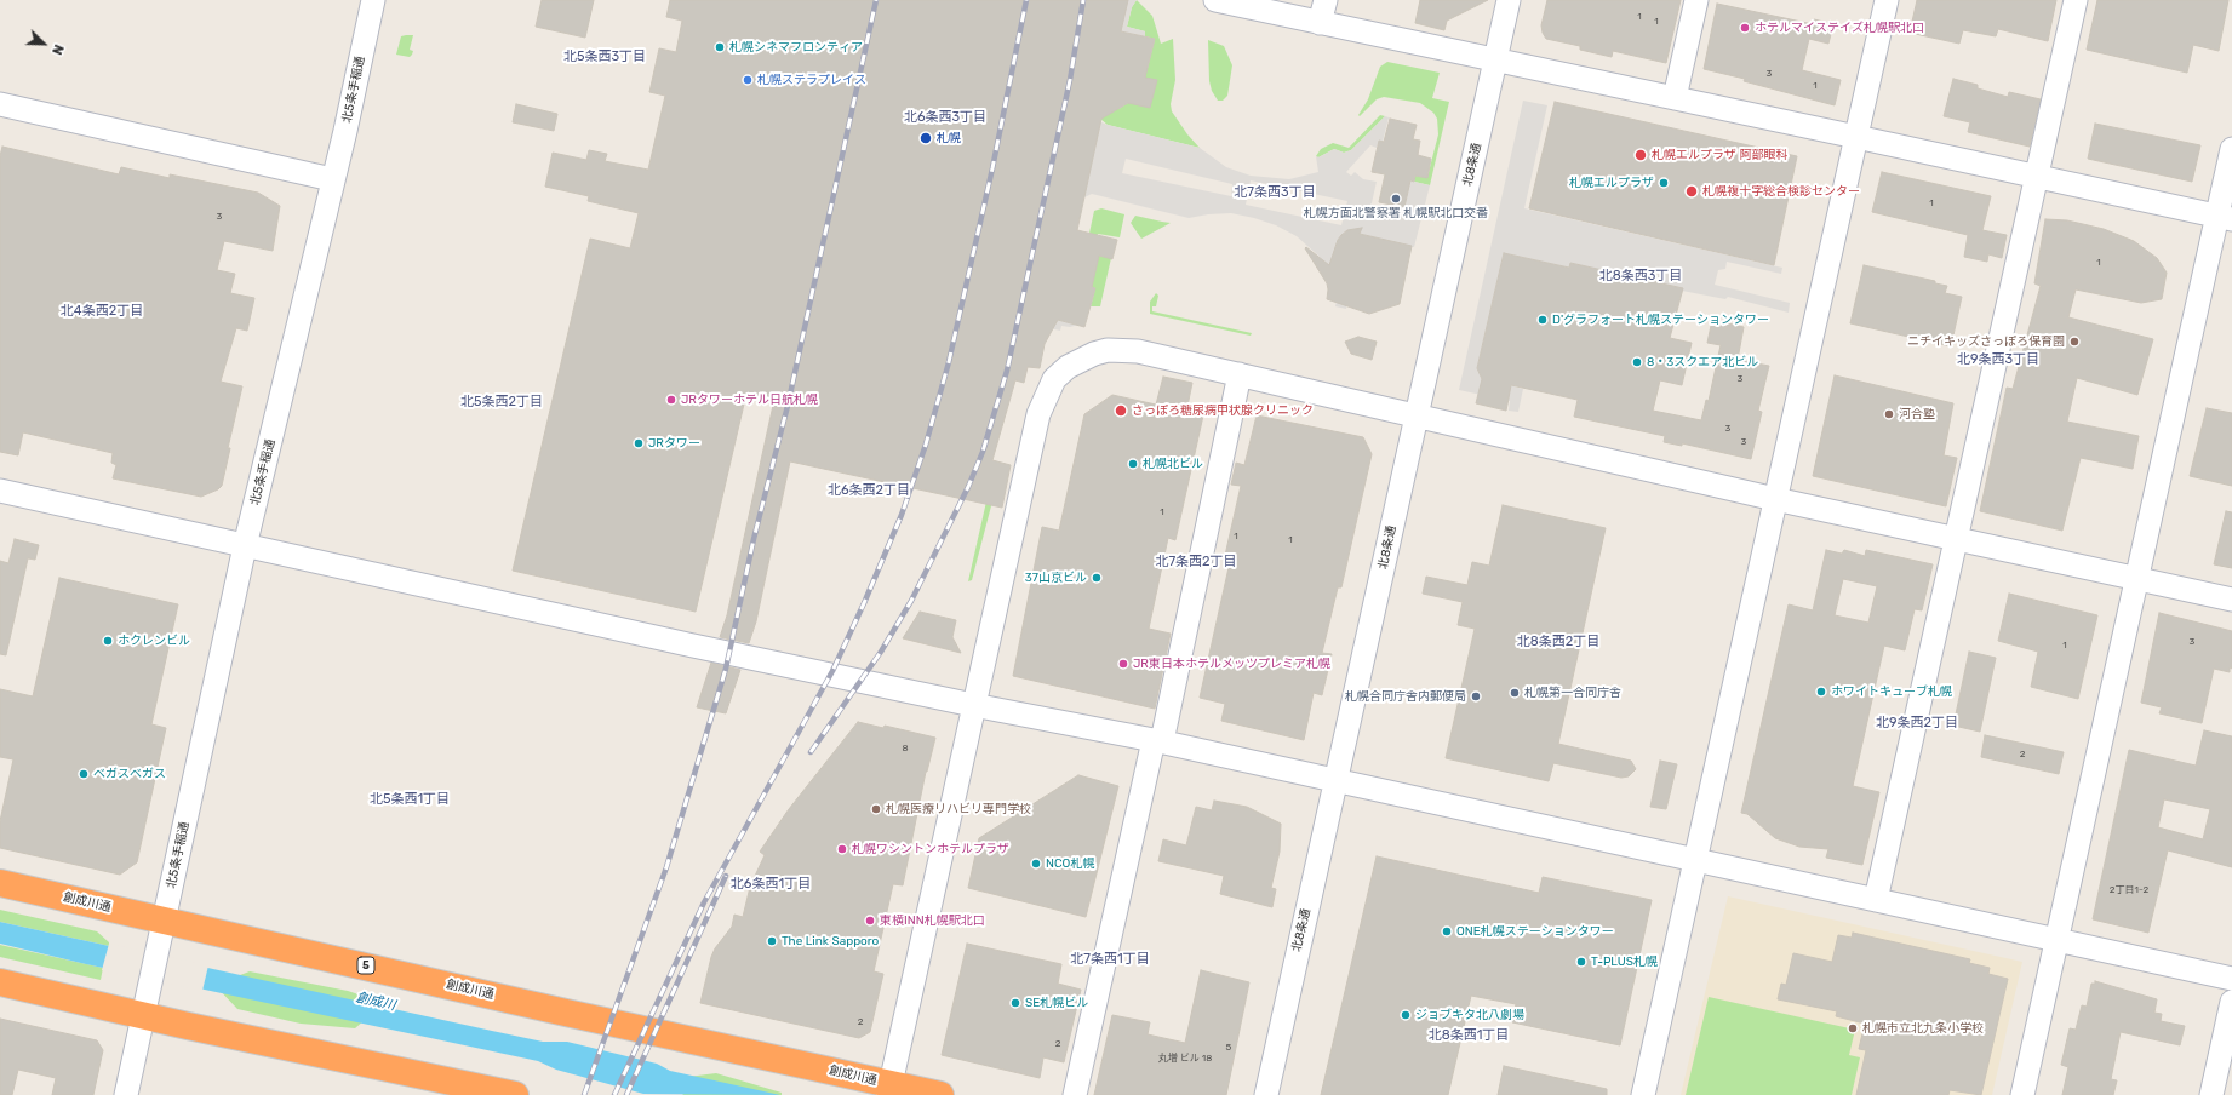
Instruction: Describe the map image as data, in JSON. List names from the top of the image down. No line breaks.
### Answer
{"streets":{"highway":["創成川通","5"],"street":["北5条手稲通","北8条通"]},"crossings":[["北5条手稲通","創成川通"]],"districts":["北5条西3丁目","北6条西3丁目","北7条西3丁目","北8条西3丁目","北4条西2丁目","北9条西3丁目","北5条西2丁目","北6条西2丁目","北7条西2丁目","北8条西2丁目","北9条西2丁目","北5条西1丁目","北6条西1丁目","北7条西1丁目","北8条西1丁目"],"water":["創成川"],"places":["ホテルマイステイズ札幌駅北口","札幌シネマフロンティア","札幌ステラプレイス","札幌","札幌エルプラザ 阿部眼科","札幌エルプラザ","札幌複十字総合検診センター","札幌方面北警察署 札幌駅北口交番","D'グラフォート札幌ステーションタワー","ニチイキッズさっぽろ保育園","8・3スクエア北ビル","JRタワーホテル日航札幌","さっぽろ糖尿病甲状腺クリニック","河合塾","JRタワー","札幌北ビル","37山京ビル","ホクレンビル","JR東日本ホテルメッツプレミア札幌","ホワイトキューブ札幌","札幌第一合同庁舎","札幌合同庁舎内郵便局","ベガスベガス","札幌医療リハビリ専門学校","札幌ワシントンホテルプラザ","NCO札幌","東横INN札幌駅北口","ONE札幌ステーションタワー","The Link Sapporo","T-PLUS札幌","SE札幌ビル","ジョブキタ北八劇場","札幌市立北九条小学校"],"house_numbers":["1","1","3","1","1","3","1","3","3","3","1","1","1","3","1","8","2","2丁目1-2","2","2","5","丸増 ビル 18"],"north":"bottom right"}
